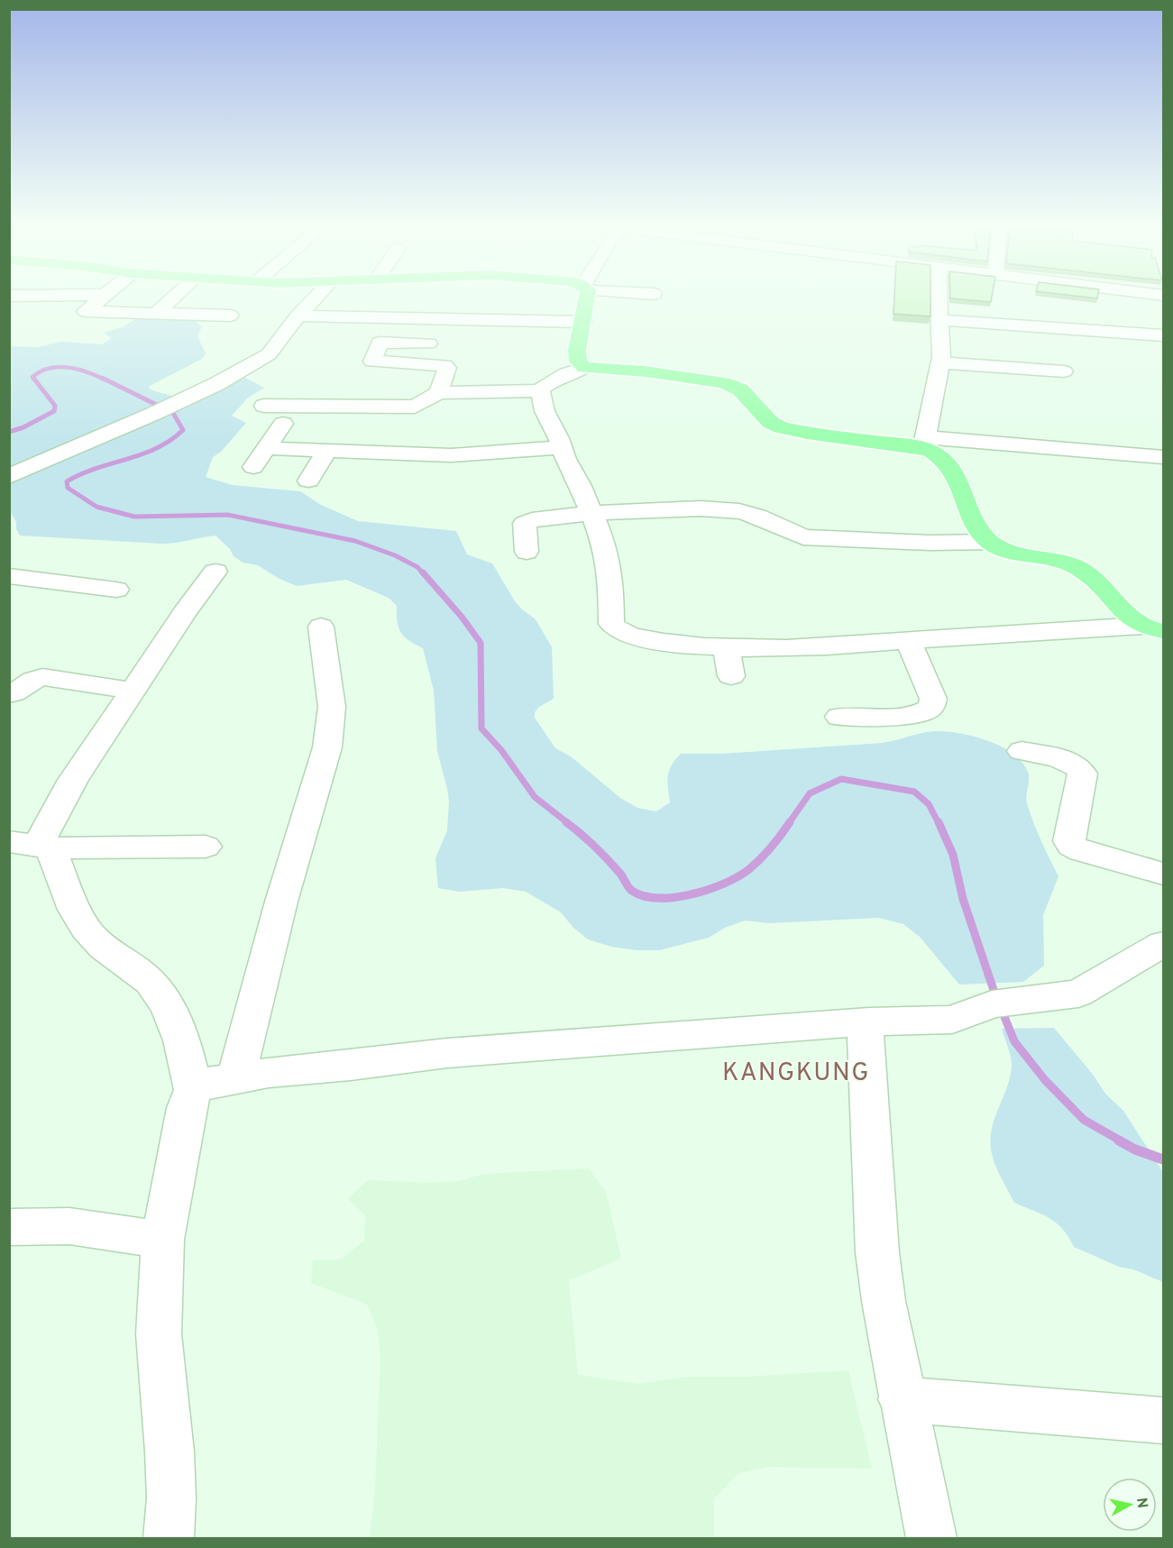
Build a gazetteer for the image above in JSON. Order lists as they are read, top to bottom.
{
  "districts": ["KANGKUNG"],
  "north": "right"
}
